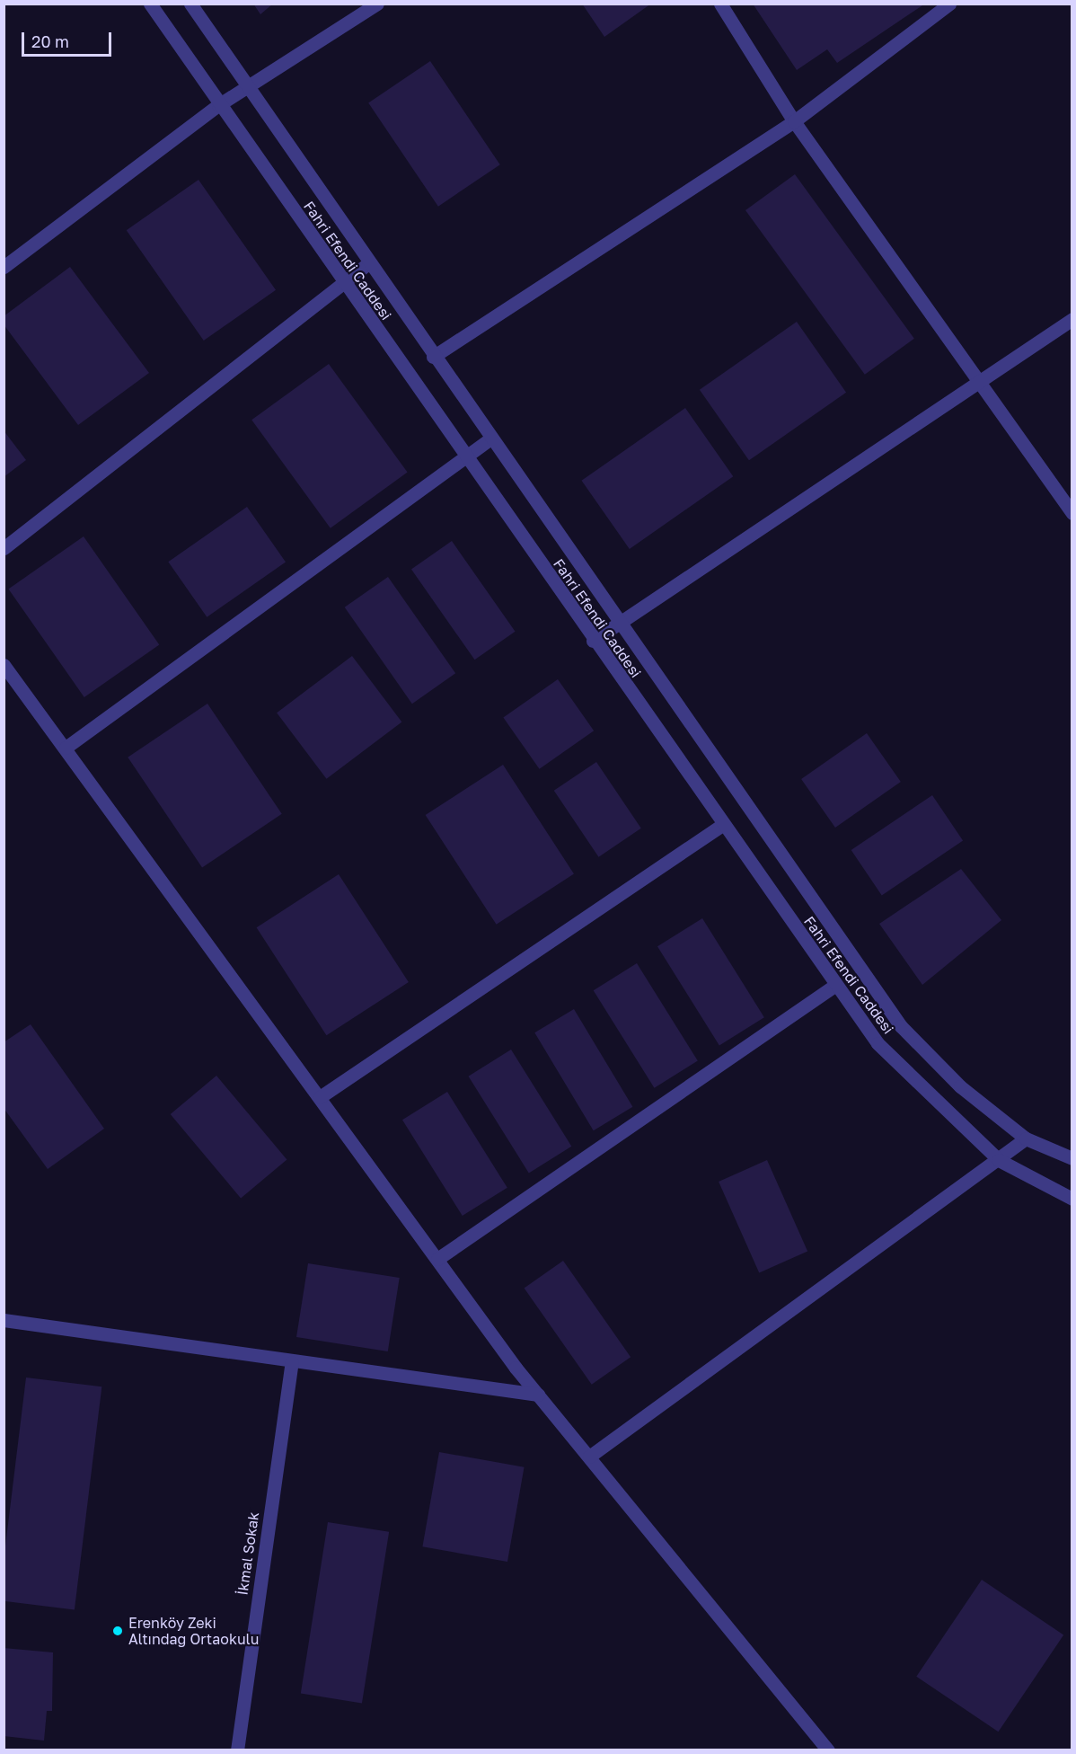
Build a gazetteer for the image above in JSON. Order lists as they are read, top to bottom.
{
  "streets": {
    "street": ["Fahri Efendi Caddesi", "İkmal Sokak"]
  },
  "places": ["Erenköy Zeki Altındağ Ortaokulu"],
  "scale_bar": "20 m"
}
